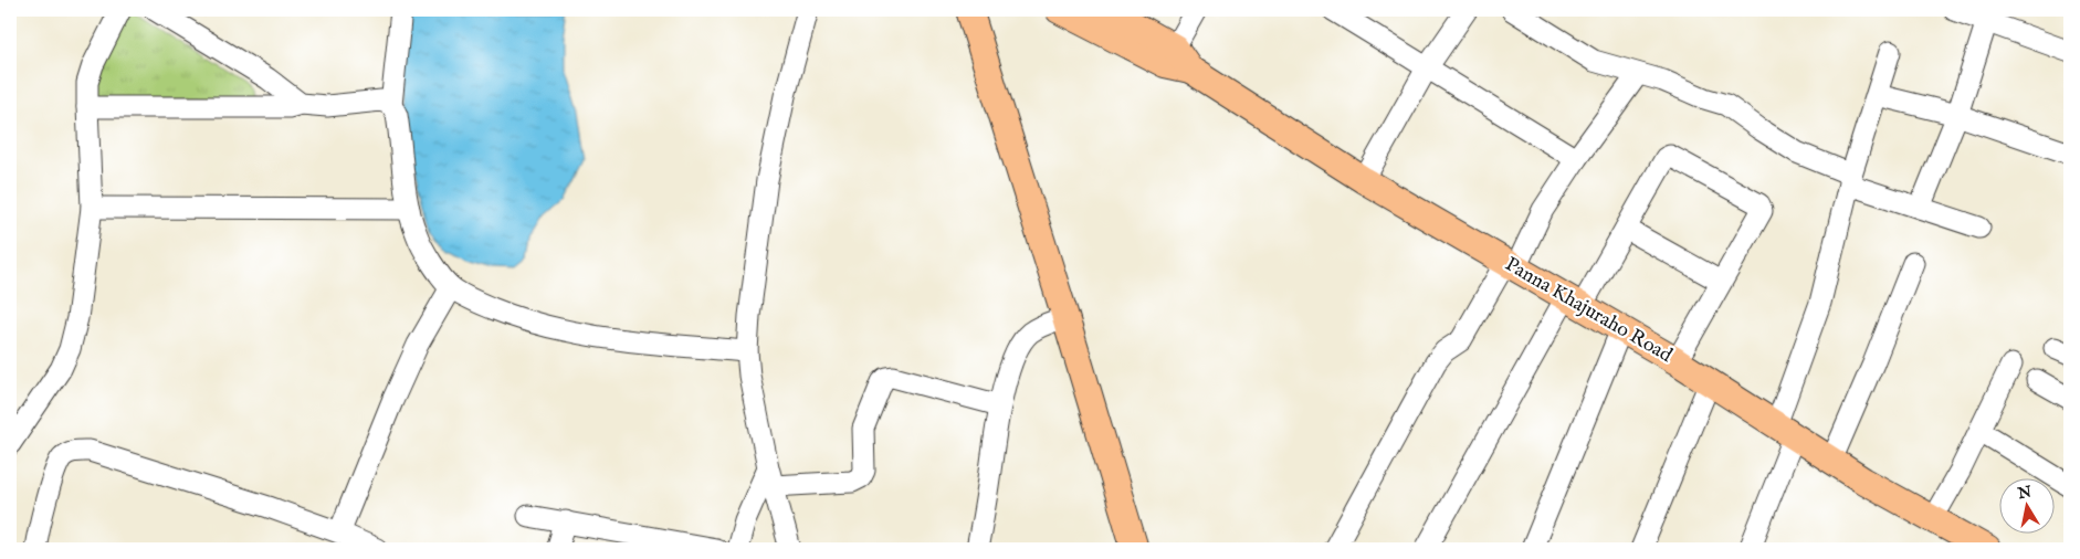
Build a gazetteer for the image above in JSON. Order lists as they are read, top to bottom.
{
  "streets": {
    "main road": ["Panna Khajuraho Road"]
  },
  "north": "top"
}
